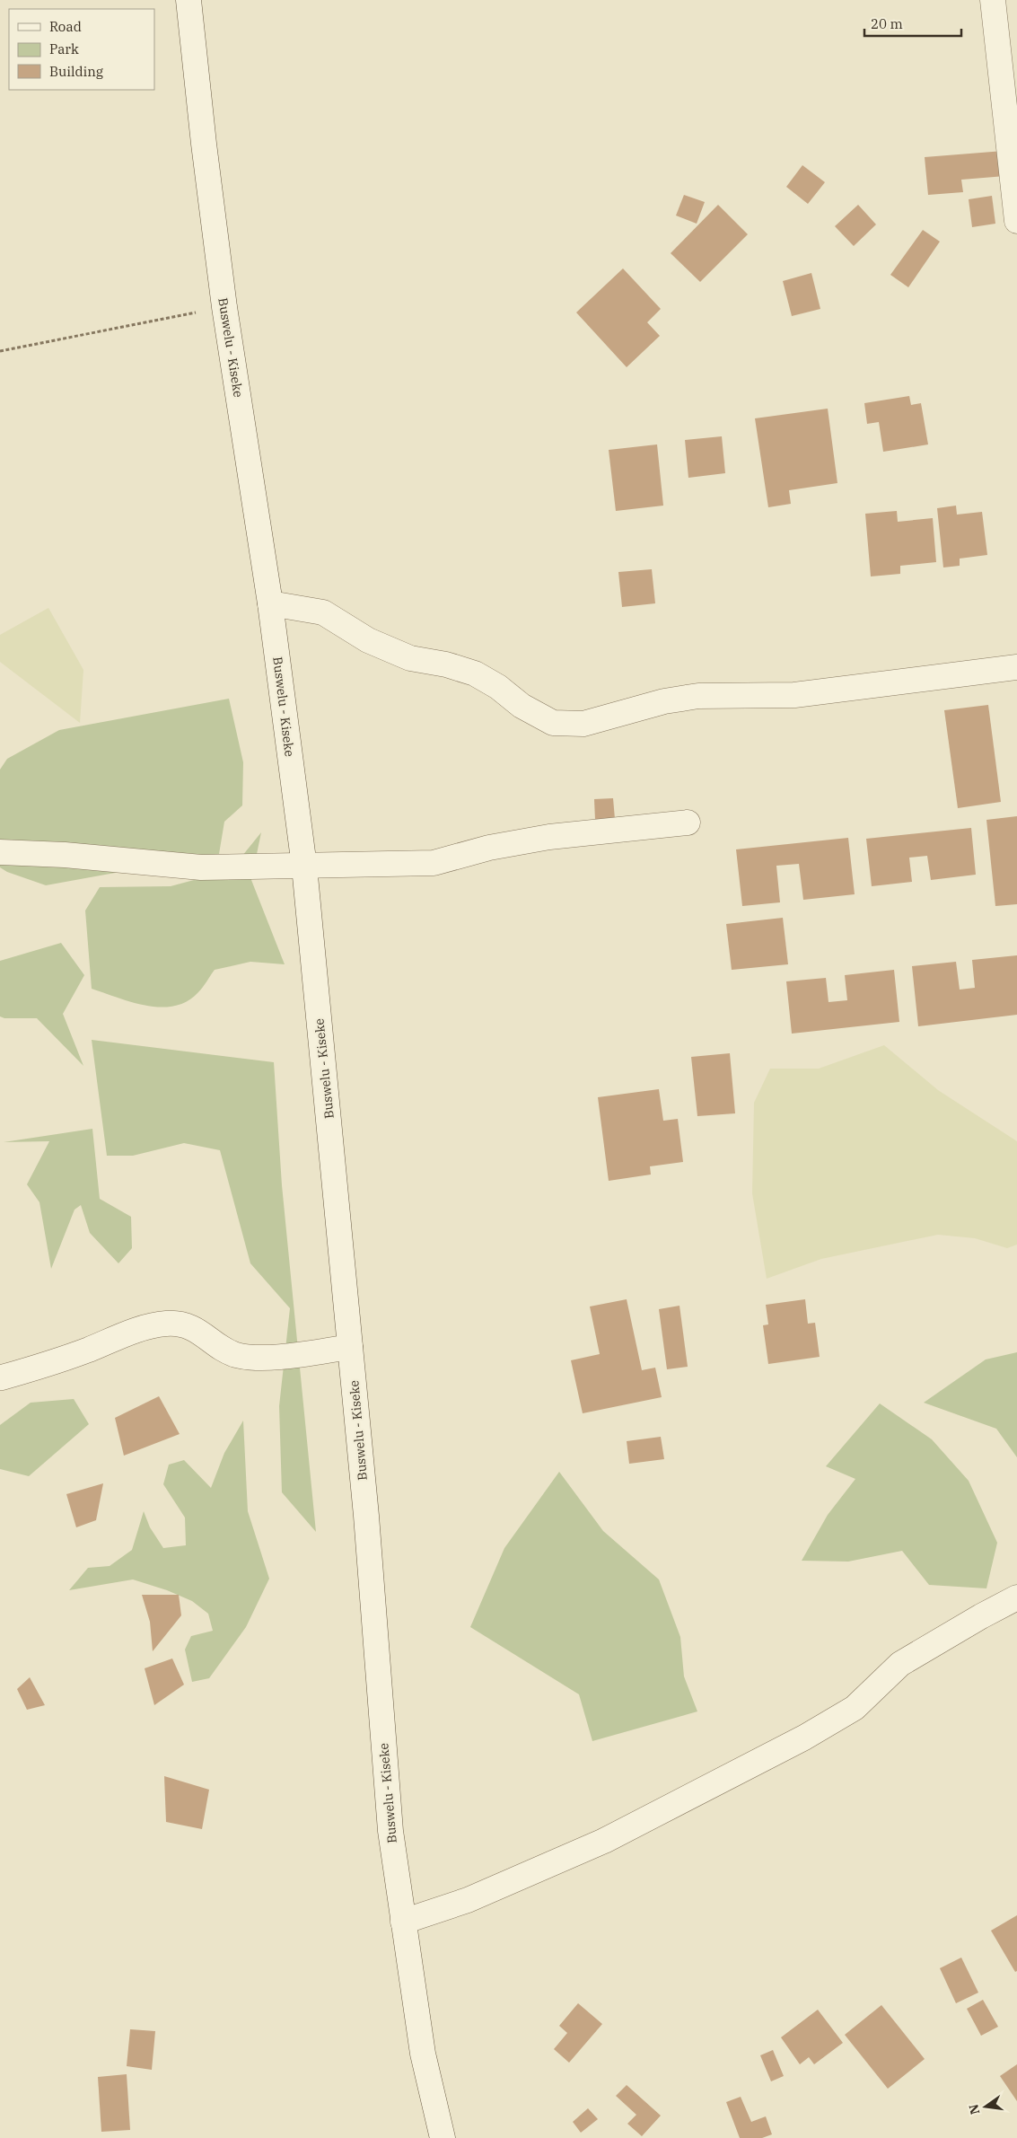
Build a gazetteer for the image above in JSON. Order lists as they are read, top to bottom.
{
  "streets": {
    "street": ["Buswelu - Kiseke"]
  },
  "legend": ["Road", "Park", "Building"],
  "scale_bar": "20 m",
  "north": "left"
}
